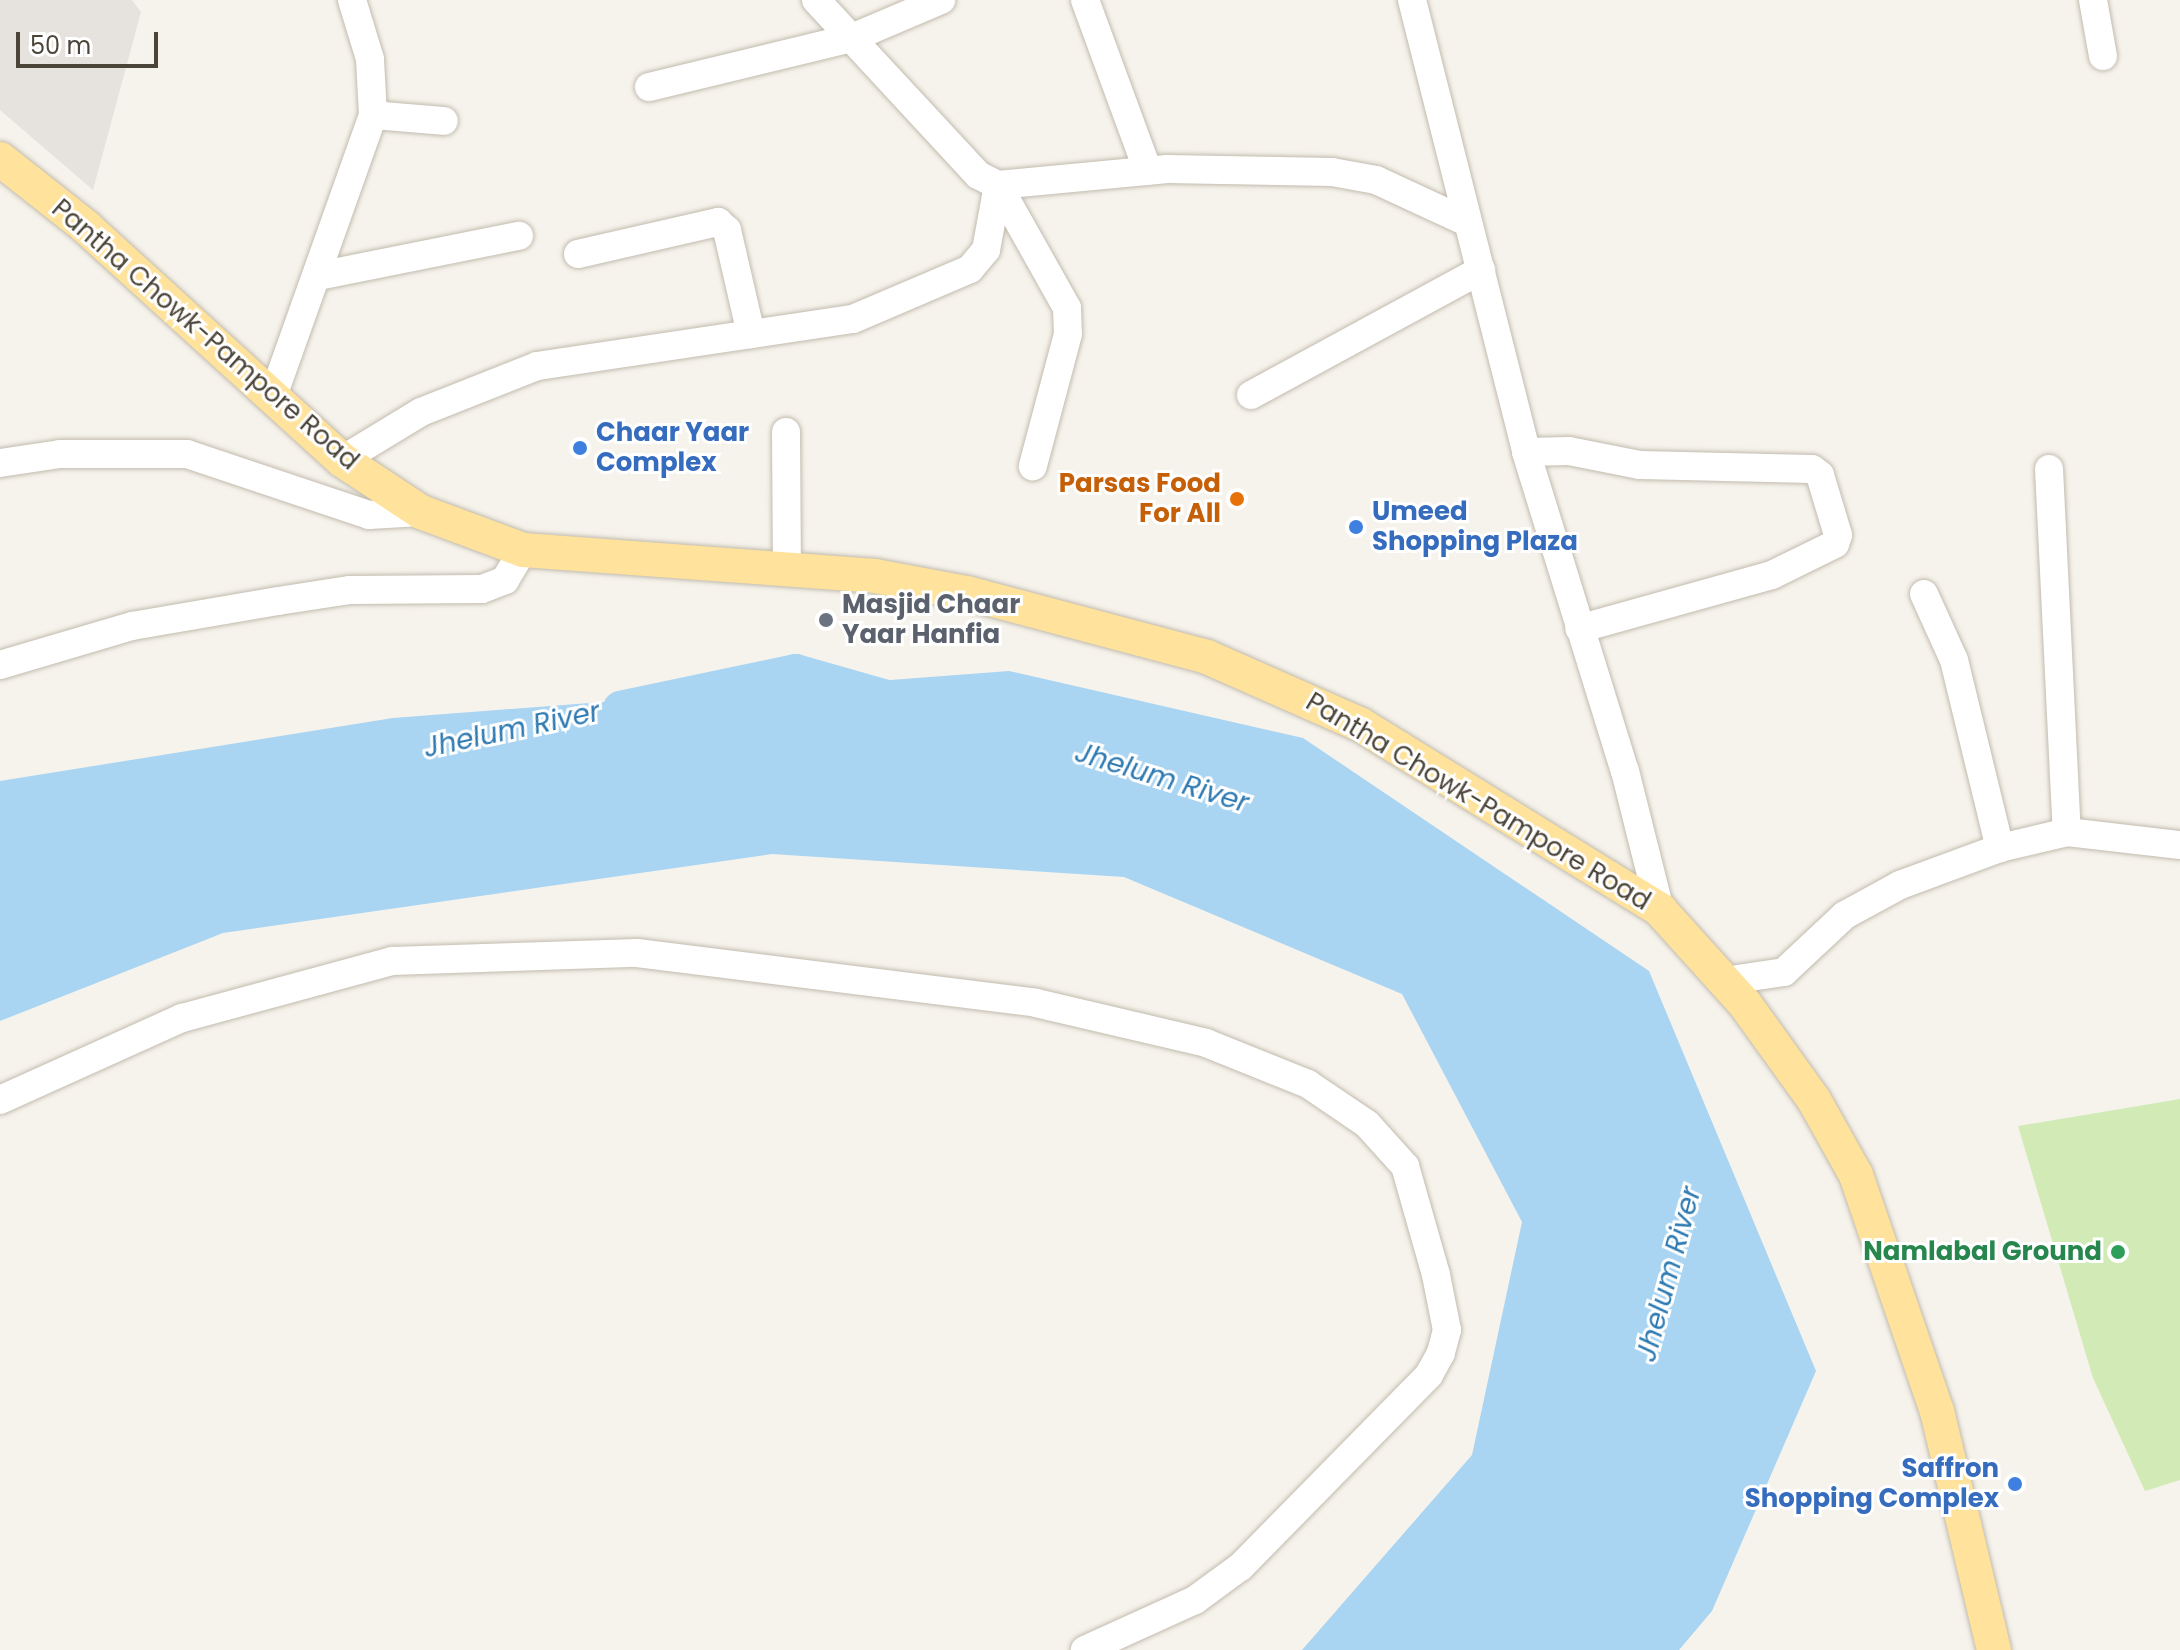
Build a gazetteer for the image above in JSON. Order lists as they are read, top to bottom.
{
  "streets": {
    "main road": ["Pantha Chowk-Pampore Road"]
  },
  "water": ["Jhelum River"],
  "places": [
    "Chaar Yaar Complex",
    "Parsas Food For All",
    "Umeed Shopping Plaza",
    "Masjid Chaar Yaar Hanfia",
    "Namlabal Ground",
    "Saffron Shopping Complex"
  ],
  "scale_bar": "50 m"
}
